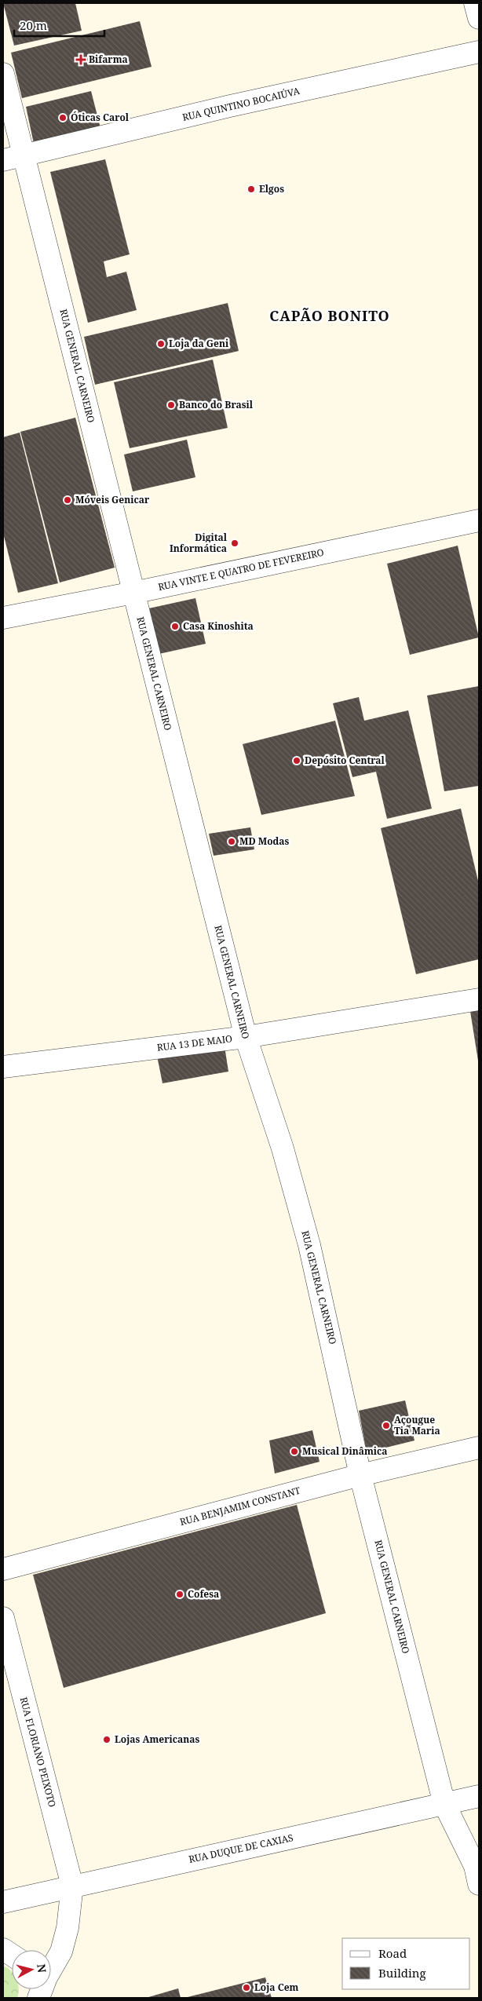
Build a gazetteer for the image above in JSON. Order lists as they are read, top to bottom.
{
  "streets": {
    "street": [
      "RUA QUINTINO BOCAIÚVA",
      "RUA GENERAL CARNEIRO",
      "RUA VINTE E QUATRO DE FEVEREIRO",
      "RUA 13 DE MAIO",
      "RUA BENJAMIM CONSTANT",
      "RUA FLORIANO PEIXOTO",
      "RUA DUQUE DE CAXIAS"
    ]
  },
  "crossings": [
    ["RUA QUINTINO BOCAIÚVA", "RUA GENERAL CARNEIRO"],
    ["RUA GENERAL CARNEIRO", "RUA VINTE E QUATRO DE FEVEREIRO"],
    ["RUA GENERAL CARNEIRO", "RUA 13 DE MAIO"],
    ["RUA GENERAL CARNEIRO", "RUA BENJAMIM CONSTANT"],
    ["RUA GENERAL CARNEIRO", "RUA DUQUE DE CAXIAS"],
    ["RUA FLORIANO PEIXOTO", "RUA DUQUE DE CAXIAS"]
  ],
  "districts": ["CAPÃO BONITO"],
  "places": {
    "health": ["Bifarma"],
    "other": [
      "Óticas Carol",
      "Elgos",
      "Loja da Geni",
      "Banco do Brasil",
      "Móveis Genicar",
      "Digital Informática",
      "Casa Kinoshita",
      "Depósito Central",
      "MD Modas",
      "Açougue Tia Maria",
      "Musical Dinâmica",
      "Cofesa",
      "Lojas Americanas",
      "Loja Cem"
    ]
  },
  "legend": ["Road", "Building"],
  "scale_bar": "20 m",
  "north": "right"
}
